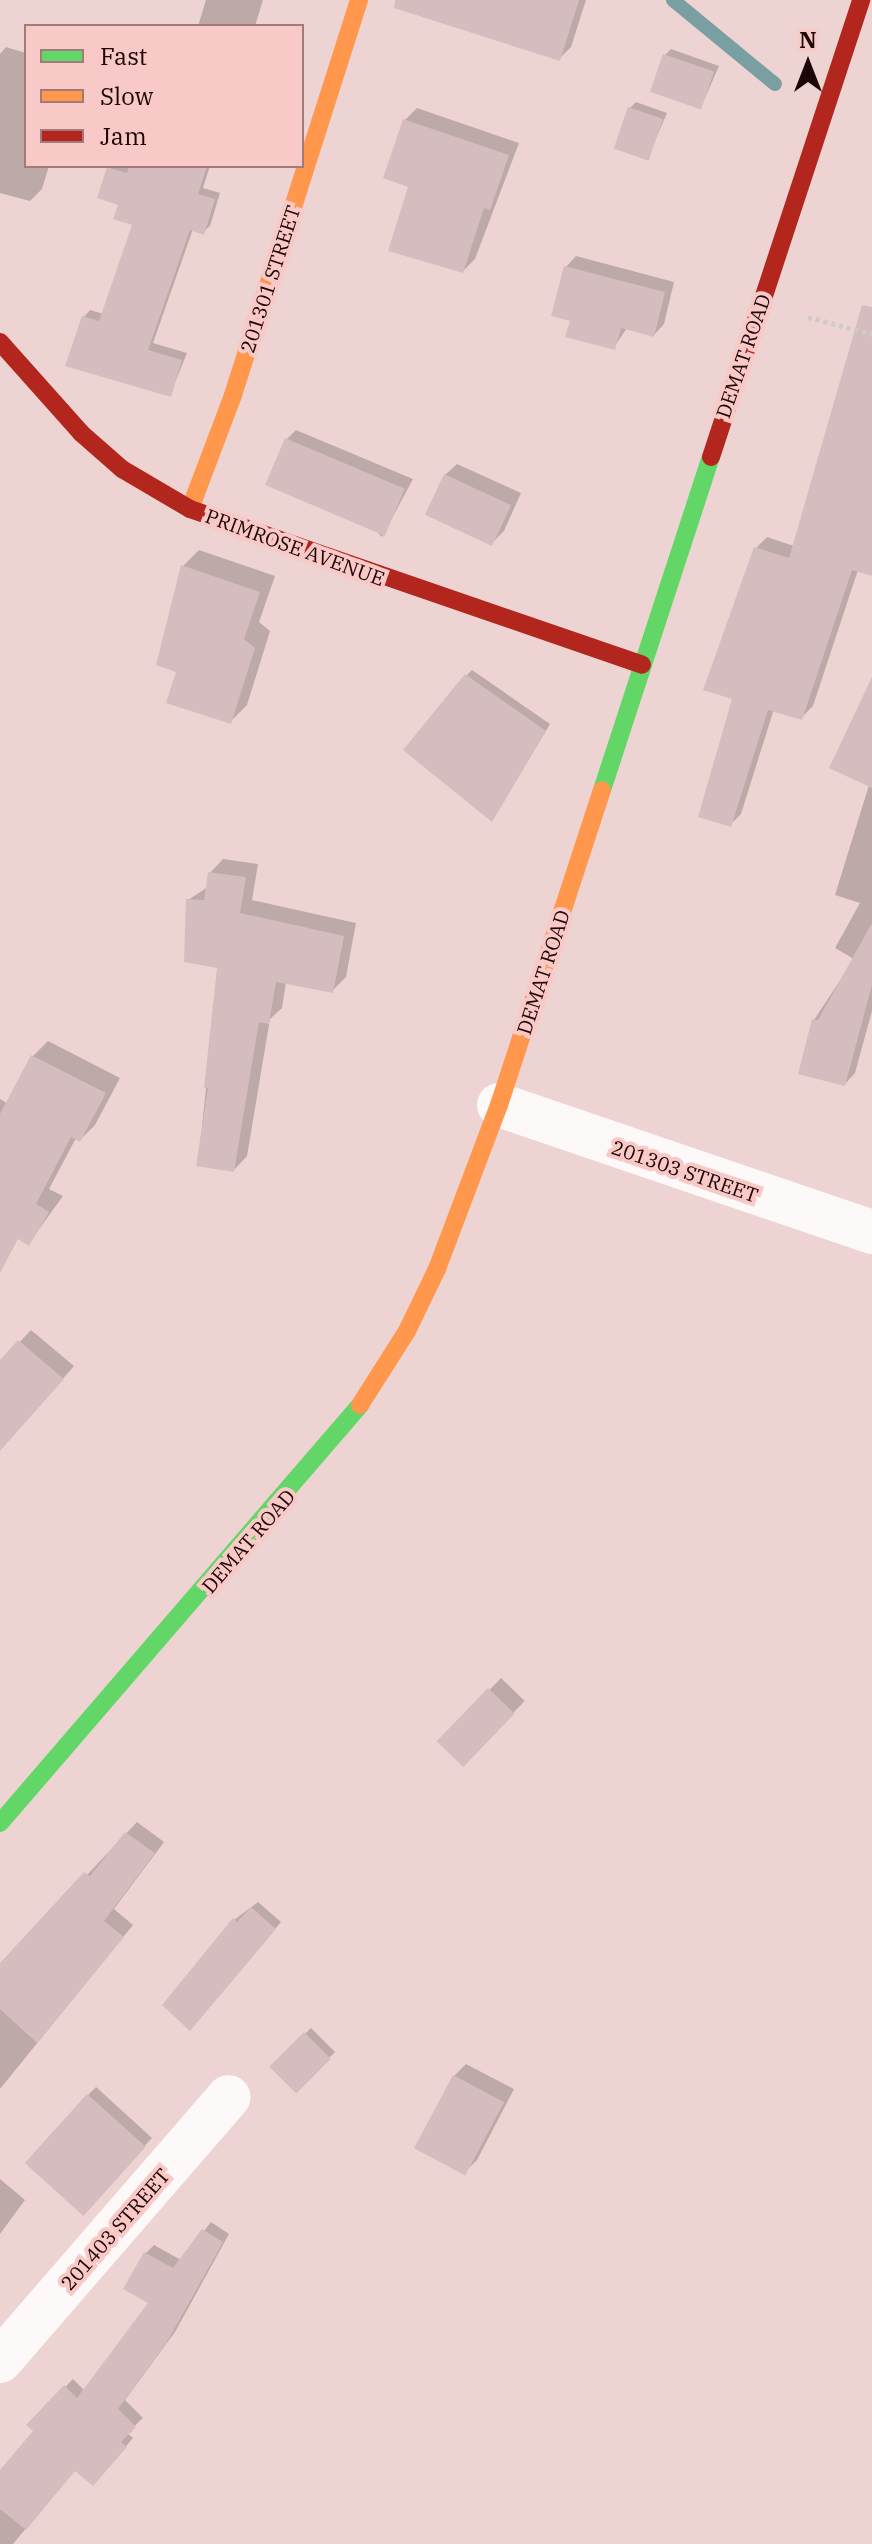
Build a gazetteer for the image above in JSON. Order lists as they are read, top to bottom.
{
  "streets": {
    "street": [
      "201301 STREET",
      "DEMAT ROAD",
      "PRIMROSE AVENUE",
      "201303 STREET",
      "201403 STREET"
    ]
  },
  "crossings": [
    ["201301 STREET", "PRIMROSE AVENUE"],
    ["DEMAT ROAD", "PRIMROSE AVENUE"],
    ["DEMAT ROAD", "201303 STREET"]
  ],
  "legend": ["Fast", "Slow", "Jam"],
  "north": "top"
}
